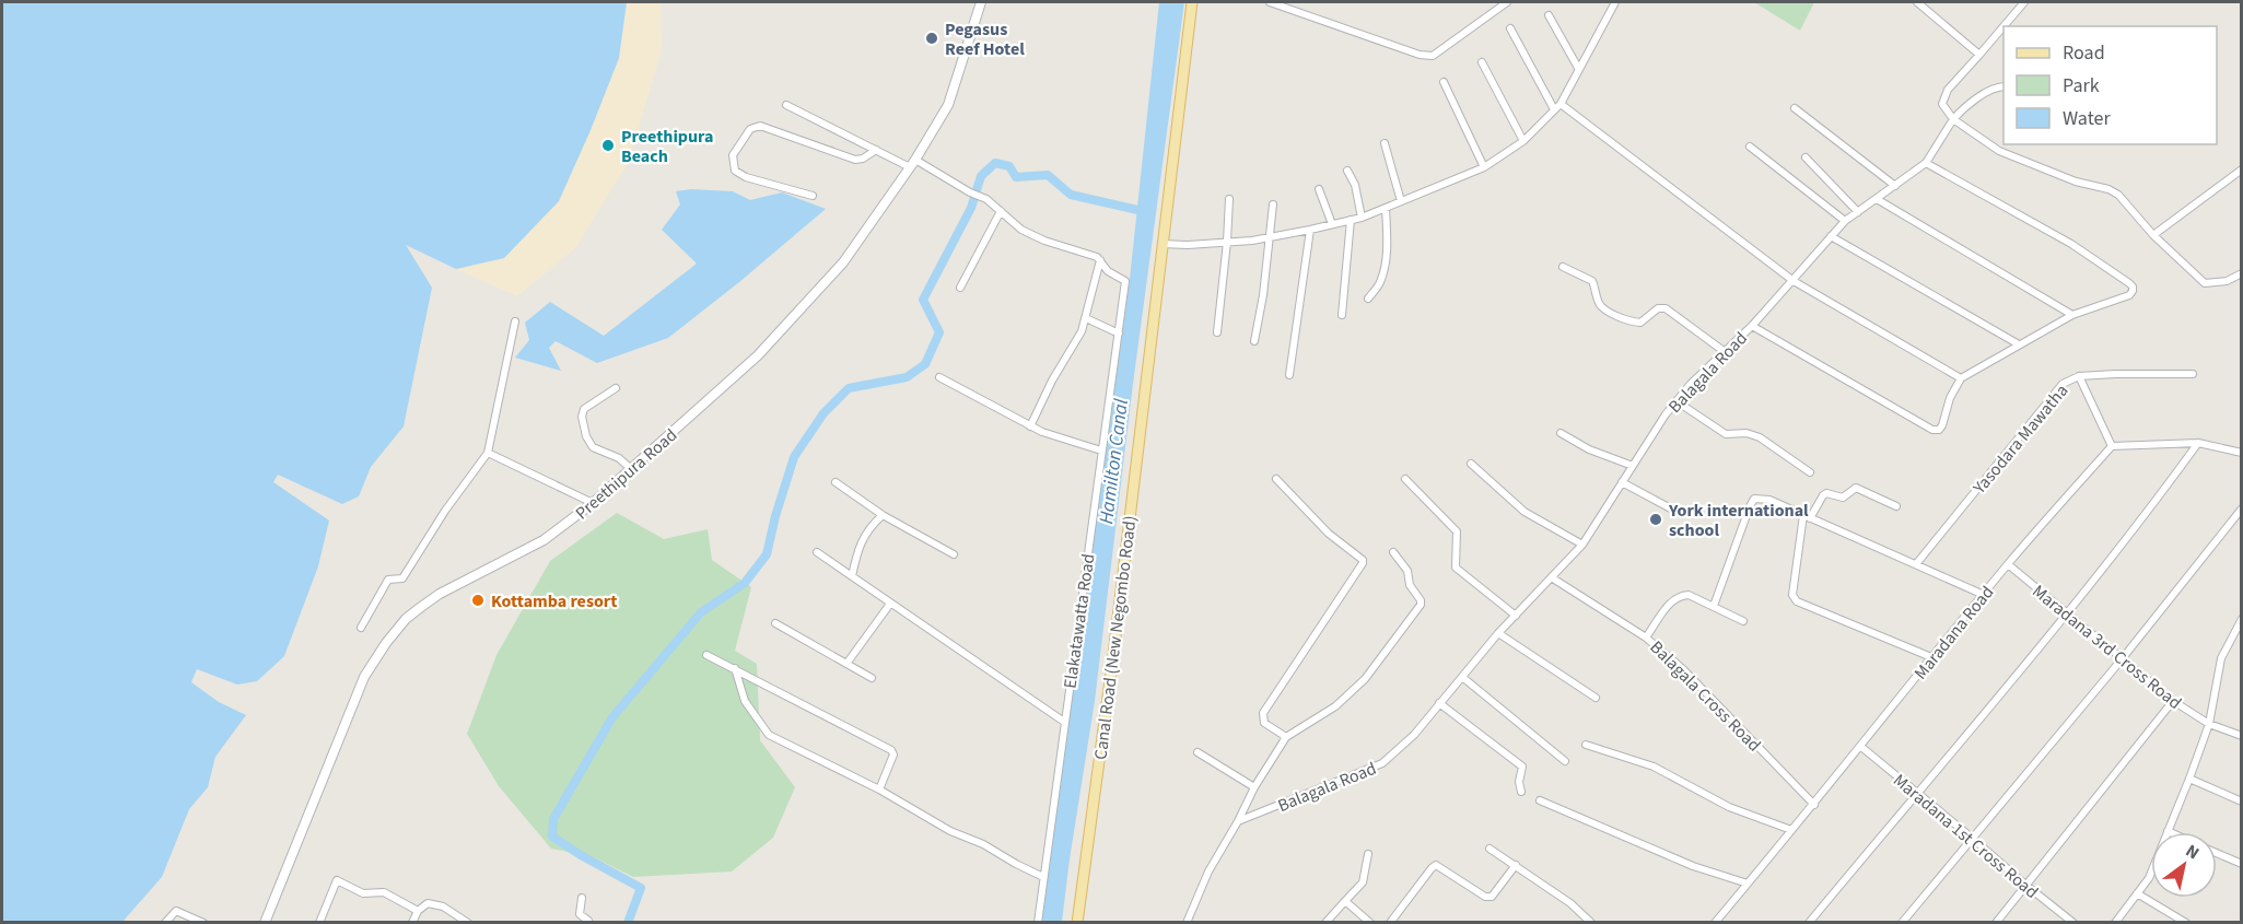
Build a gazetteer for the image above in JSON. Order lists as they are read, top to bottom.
{
  "streets": {
    "main road": ["Canal Road (New Negombo Road)"],
    "street": [
      "Balagala Road",
      "Yasodara Mawatha",
      "Preethipura Road",
      "Elakatawatta Road",
      "Maradana Road",
      "Maradana 3rd Cross Road",
      "Balagala Cross Road",
      "Maradana 1st Cross Road"
    ]
  },
  "crossings": [
    ["Balagala Road", "Balagala Cross Road"],
    ["Yasodara Mawatha", "Maradana Road"],
    ["Maradana Road", "Maradana 3rd Cross Road"],
    ["Maradana Road", "Balagala Cross Road"],
    ["Maradana Road", "Maradana 1st Cross Road"]
  ],
  "water": ["Hamilton Canal"],
  "places": [
    "Pegasus Reef Hotel",
    "Preethipura Beach",
    "York international school",
    "Kottamba resort"
  ],
  "legend": ["Road", "Park", "Water"],
  "north": "top right"
}
